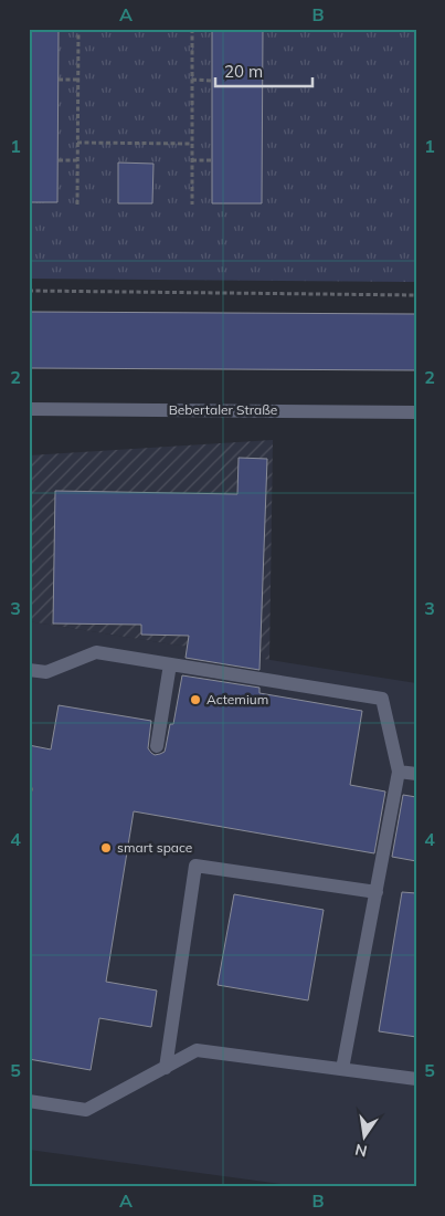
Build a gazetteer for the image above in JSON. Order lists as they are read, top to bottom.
{
  "streets": {
    "street": ["Bebertaler Straße"]
  },
  "places": ["Actemium", "smart space"],
  "scale_bar": "20 m",
  "north": "bottom",
  "grid": {
    "columns": ["A", "B"],
    "rows": [
      "1",
      "2",
      "3",
      "4",
      "5"
    ]
  }
}
